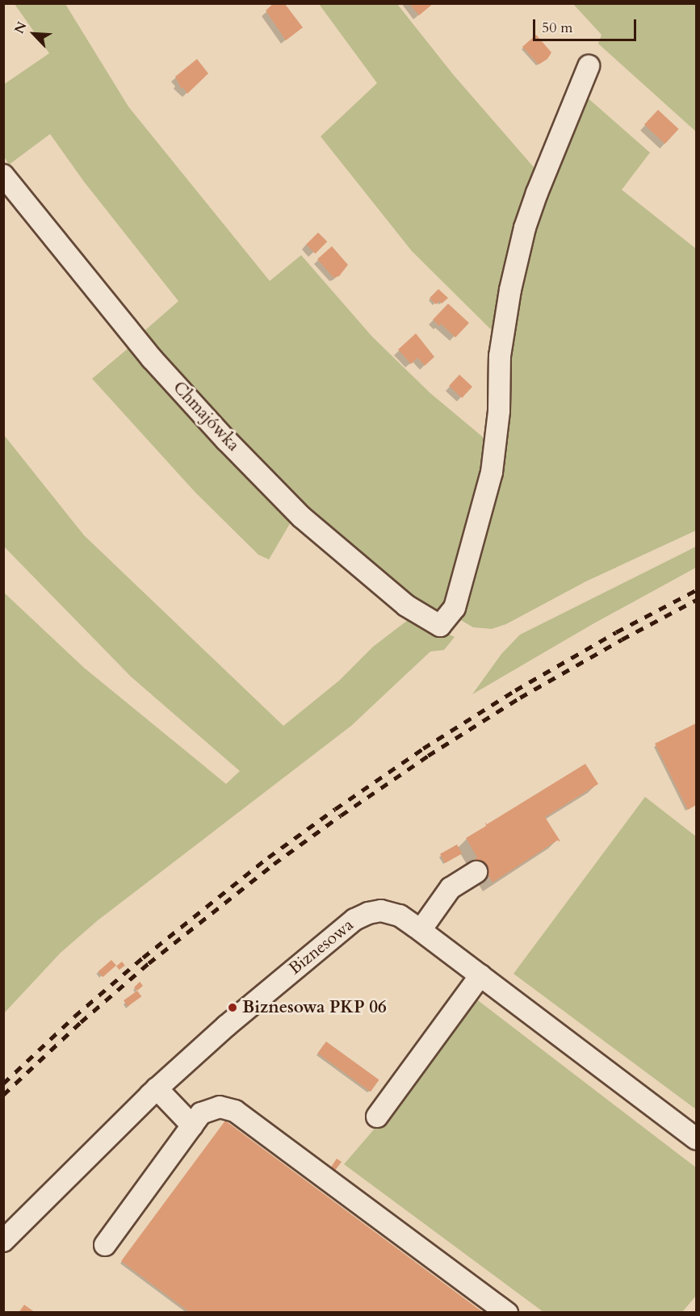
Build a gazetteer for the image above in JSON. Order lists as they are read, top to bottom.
{
  "streets": {
    "street": ["Chmajówka", "Biznesowa"]
  },
  "places": ["Biznesowa PKP 06"],
  "scale_bar": "50 m",
  "north": "top left"
}
